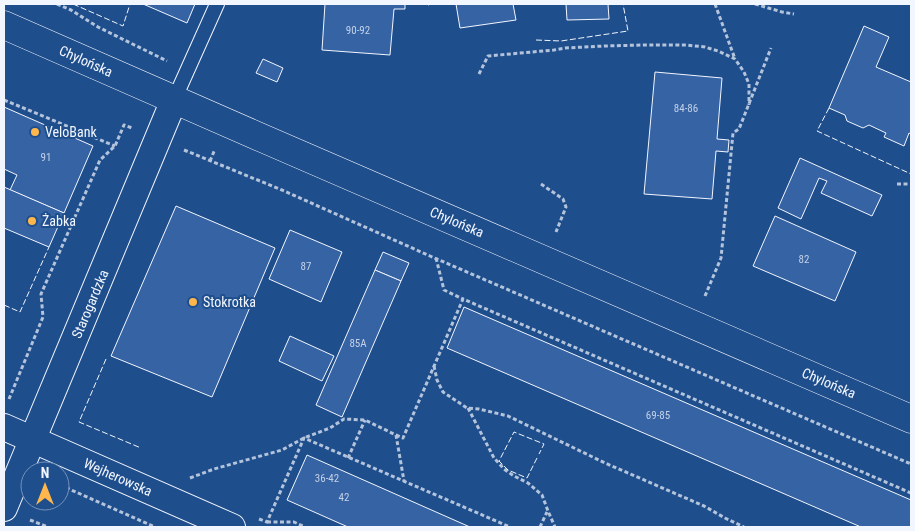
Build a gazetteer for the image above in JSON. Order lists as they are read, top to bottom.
{
  "streets": {
    "street": ["Chylońska", "Starogardzka", "Wejherowska"]
  },
  "crossings": [
    ["Chylońska", "Starogardzka"],
    ["Starogardzka", "Wejherowska"]
  ],
  "places": ["VeloBank", "Żabka", "Stokrotka"],
  "house_numbers": [
    "90-92",
    "84-86",
    "91",
    "82",
    "87",
    "85A",
    "69-85",
    "36-42",
    "42"
  ],
  "north": "top"
}
